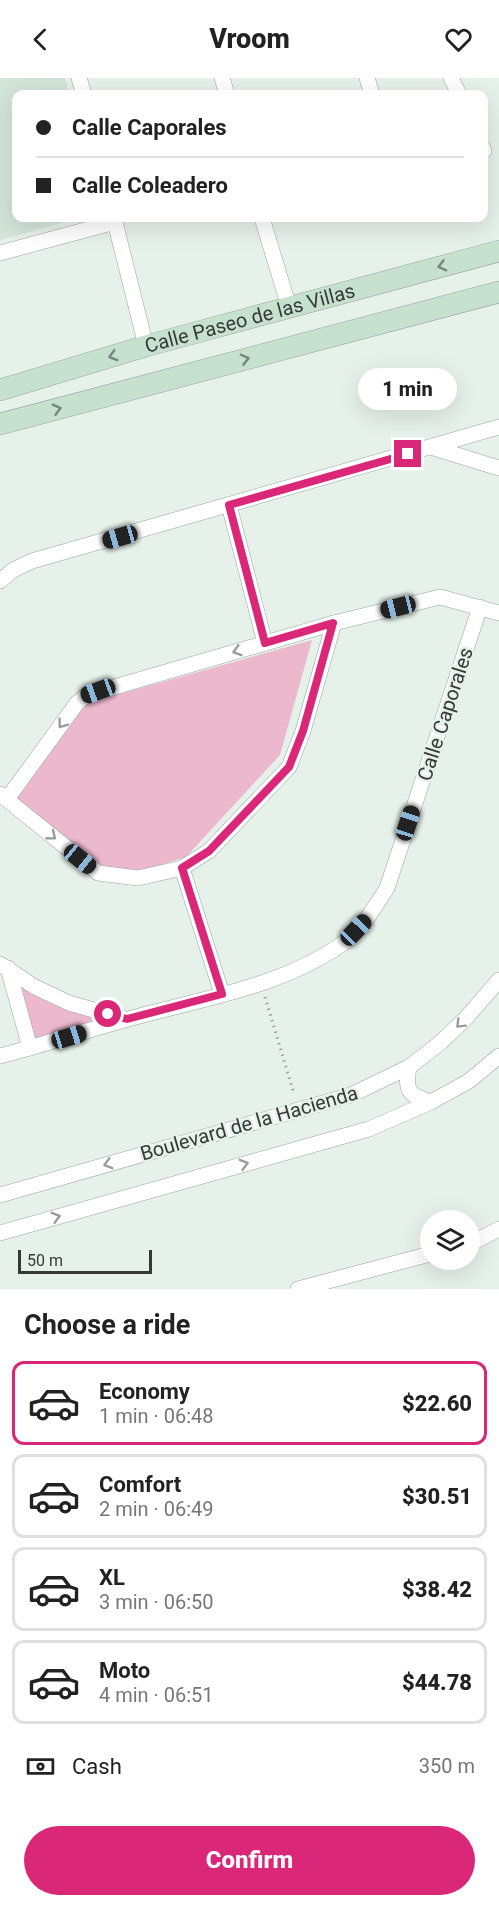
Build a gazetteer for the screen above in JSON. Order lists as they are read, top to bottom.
{
  "streets": {
    "street": ["Calle Paseo de las Villas", "Calle Caporales", "Boulevard de la Hacienda"]
  },
  "scale_bar": "50 m",
  "page": {
    "header": "Vroom",
    "banner": ["Calle Caporales", "Calle Coleadero"],
    "bubble": "1 min",
    "scale": "50 m",
    "heading": "Choose a ride",
    "list": [
      {
        "name": "Economy",
        "note": "1 min · 06:48",
        "value": "$22.60"
      },
      {
        "name": "Comfort",
        "note": "2 min · 06:49",
        "value": "$30.51"
      },
      {
        "name": "XL",
        "note": "3 min · 06:50",
        "value": "$38.42"
      },
      {
        "name": "Moto",
        "note": "4 min · 06:51",
        "value": "$44.78"
      }
    ],
    "pay": ["Cash", "350 m"],
    "buttons": "Confirm"
  }
}
